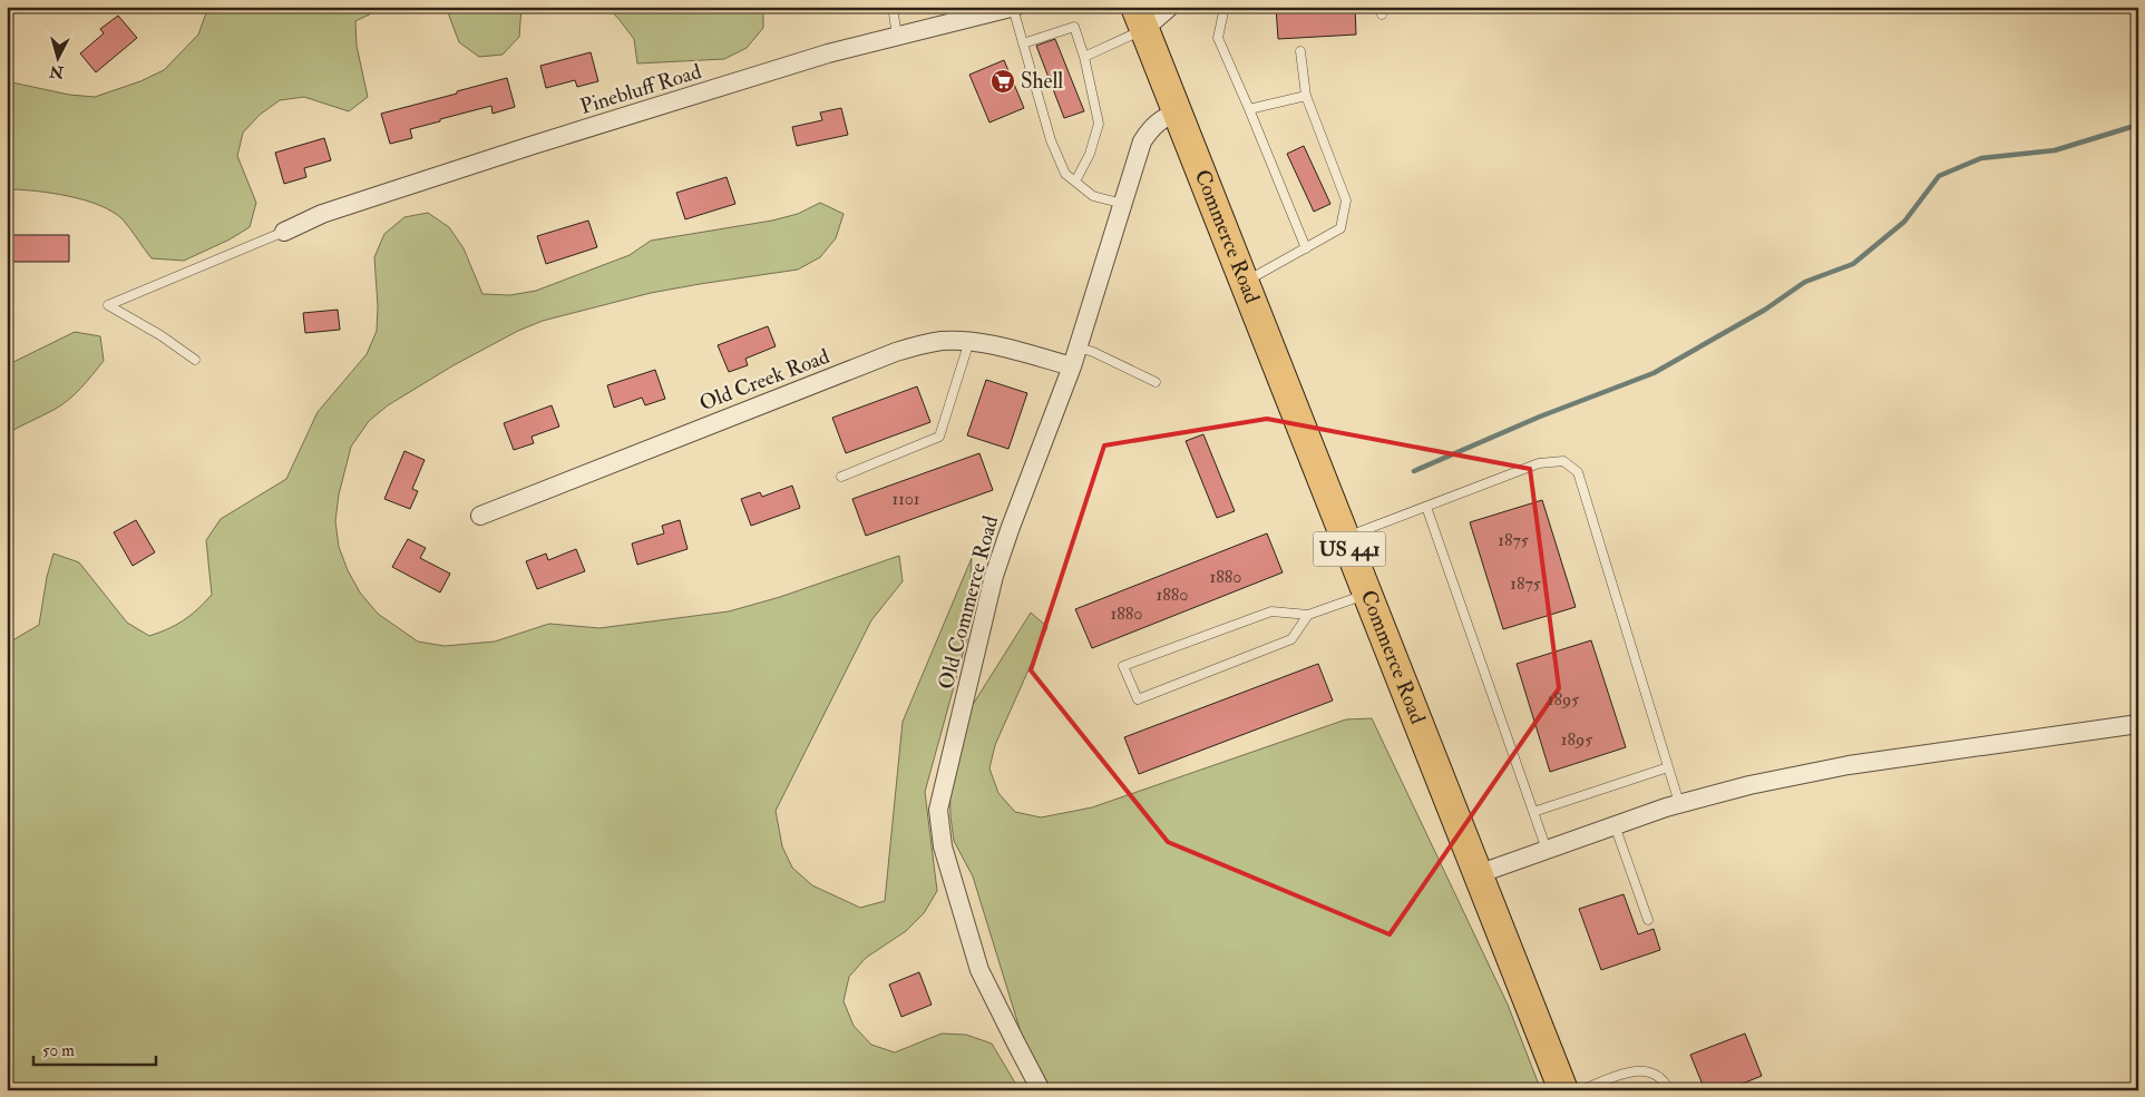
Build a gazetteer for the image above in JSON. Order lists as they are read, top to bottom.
{
  "streets": {
    "highway": ["Commerce Road", "US 441"],
    "street": ["Pinebluff Road", "Old Creek Road", "Old Commerce Road"]
  },
  "crossings": [
    ["Commerce Road", "Old Commerce Road"],
    ["Old Creek Road", "Old Commerce Road"]
  ],
  "places": {
    "supermarket": ["Shell"]
  },
  "house_numbers": [
    "1101",
    "1875",
    "1880",
    "1875",
    "1880",
    "1880",
    "1895",
    "1895"
  ],
  "scale_bar": "50 m",
  "north": "bottom"
}
